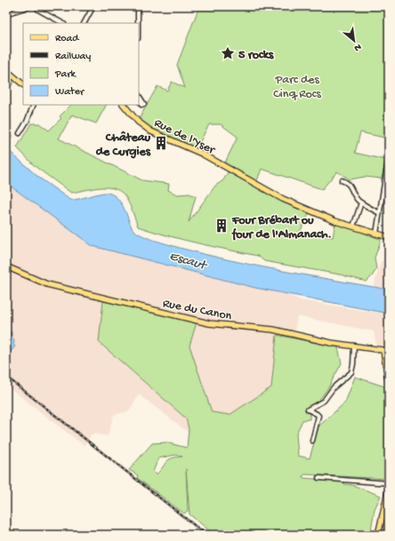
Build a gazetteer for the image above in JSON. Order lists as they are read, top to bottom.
{
  "streets": {
    "main road": ["Rue de l'Yser", "Rue du Canon"]
  },
  "water": ["Escaut"],
  "parks": ["Parc des Cinq Rocs"],
  "places": {
    "place": ["5 rocks"],
    "building": ["Château de Curgies", "Four Brébart ou four de l'Almanach."]
  },
  "legend": [
    "Road",
    "Railway",
    "Park",
    "Water"
  ],
  "north": "bottom right"
}
